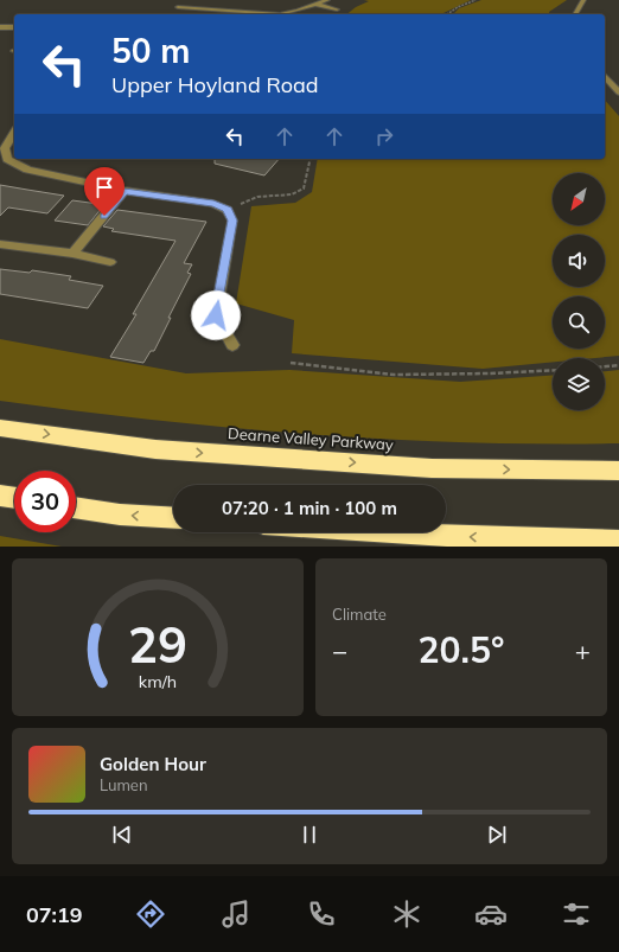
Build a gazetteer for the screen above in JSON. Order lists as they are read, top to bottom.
{
  "streets": {
    "highway": ["Dearne Valley Parkway"]
  },
  "north": "bottom left",
  "page": {
    "turn": ["50 m", "Upper Hoyland Road"],
    "limit": "30",
    "trip": "07:20 · 1 min · 100 m",
    "tile": "Climate",
    "heat": ["−", "20.5°", "+"],
    "song": ["Golden Hour", "Lumen"],
    "tabs": "07:19",
    "gauge": ["29", "km/h"]
  }
}
